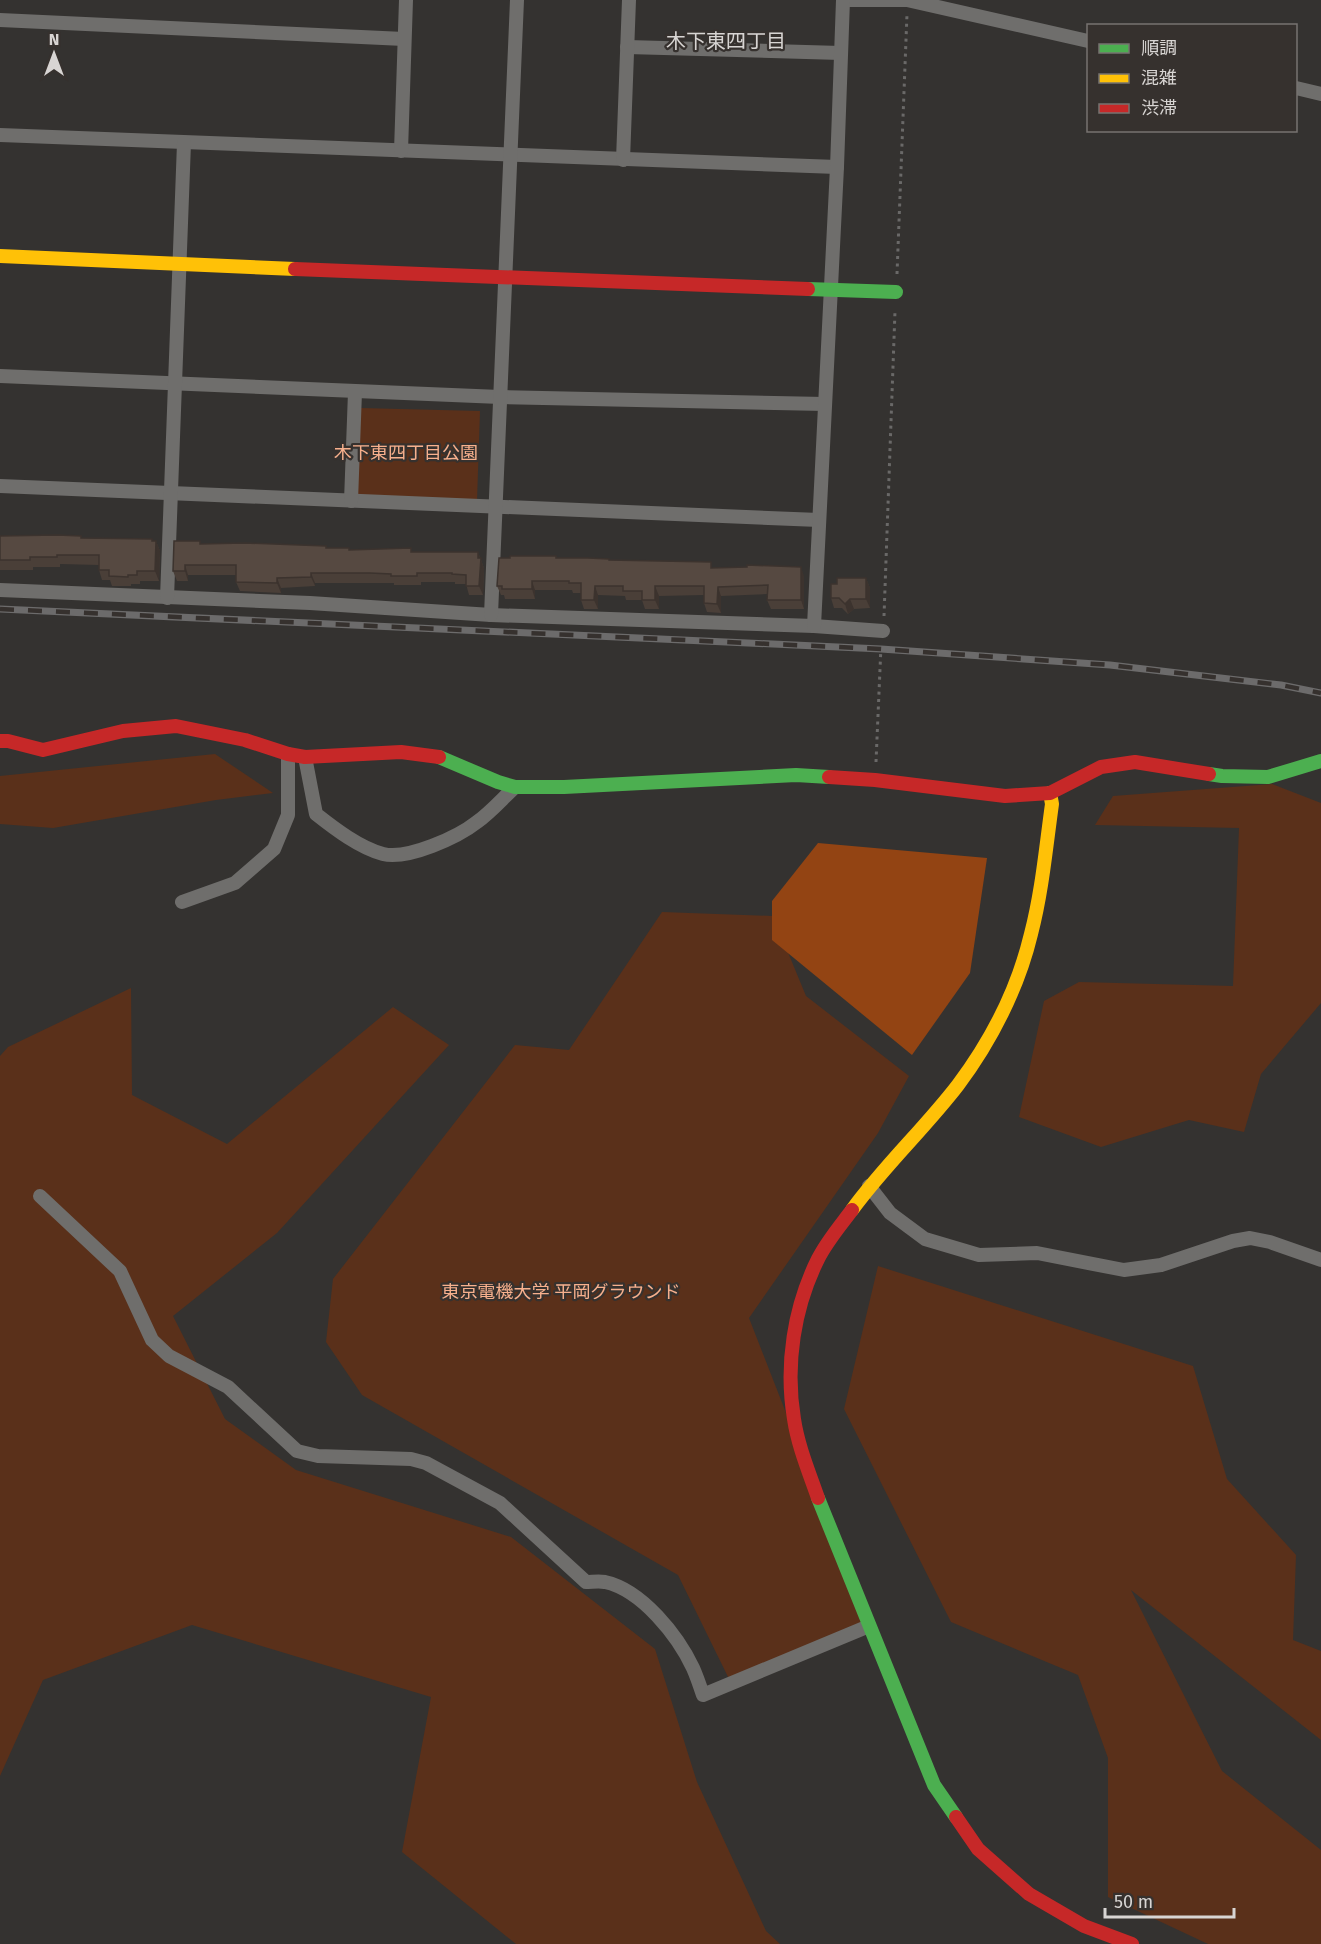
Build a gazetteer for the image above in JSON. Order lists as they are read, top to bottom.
{
  "districts": ["木下東四丁目"],
  "parks": ["木下東四丁目公園", "東京電機大学 平岡グラウンド"],
  "legend": ["順調", "混雑", "渋滞"],
  "scale_bar": "50 m",
  "north": "top"
}
